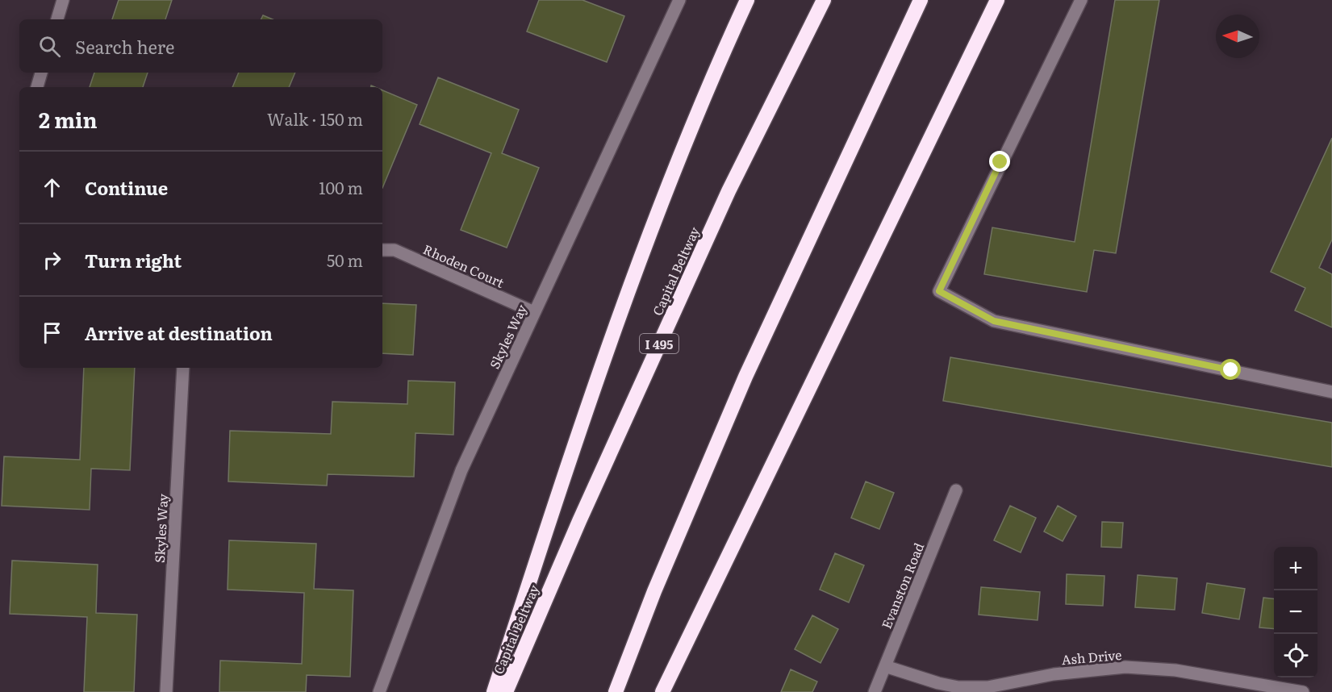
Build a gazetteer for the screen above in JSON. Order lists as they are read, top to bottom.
{
  "streets": {
    "highway": ["Capital Beltway", "I 495"],
    "street": [
      "Rhoden Court",
      "Skyles Way",
      "Evanston Road",
      "Ash Drive"
    ]
  },
  "crossings": [
    ["Rhoden Court", "Skyles Way"],
    ["Evanston Road", "Ash Drive"]
  ],
  "north": "left",
  "page": {
    "search": "Search here",
    "heading": ["2 min", "Walk · 150 m"],
    "list": [
      ["Continue", "100 m"],
      ["Turn right", "50 m"],
      "Arrive at destination"
    ],
    "map_buttons": ["+", "−"]
  }
}
